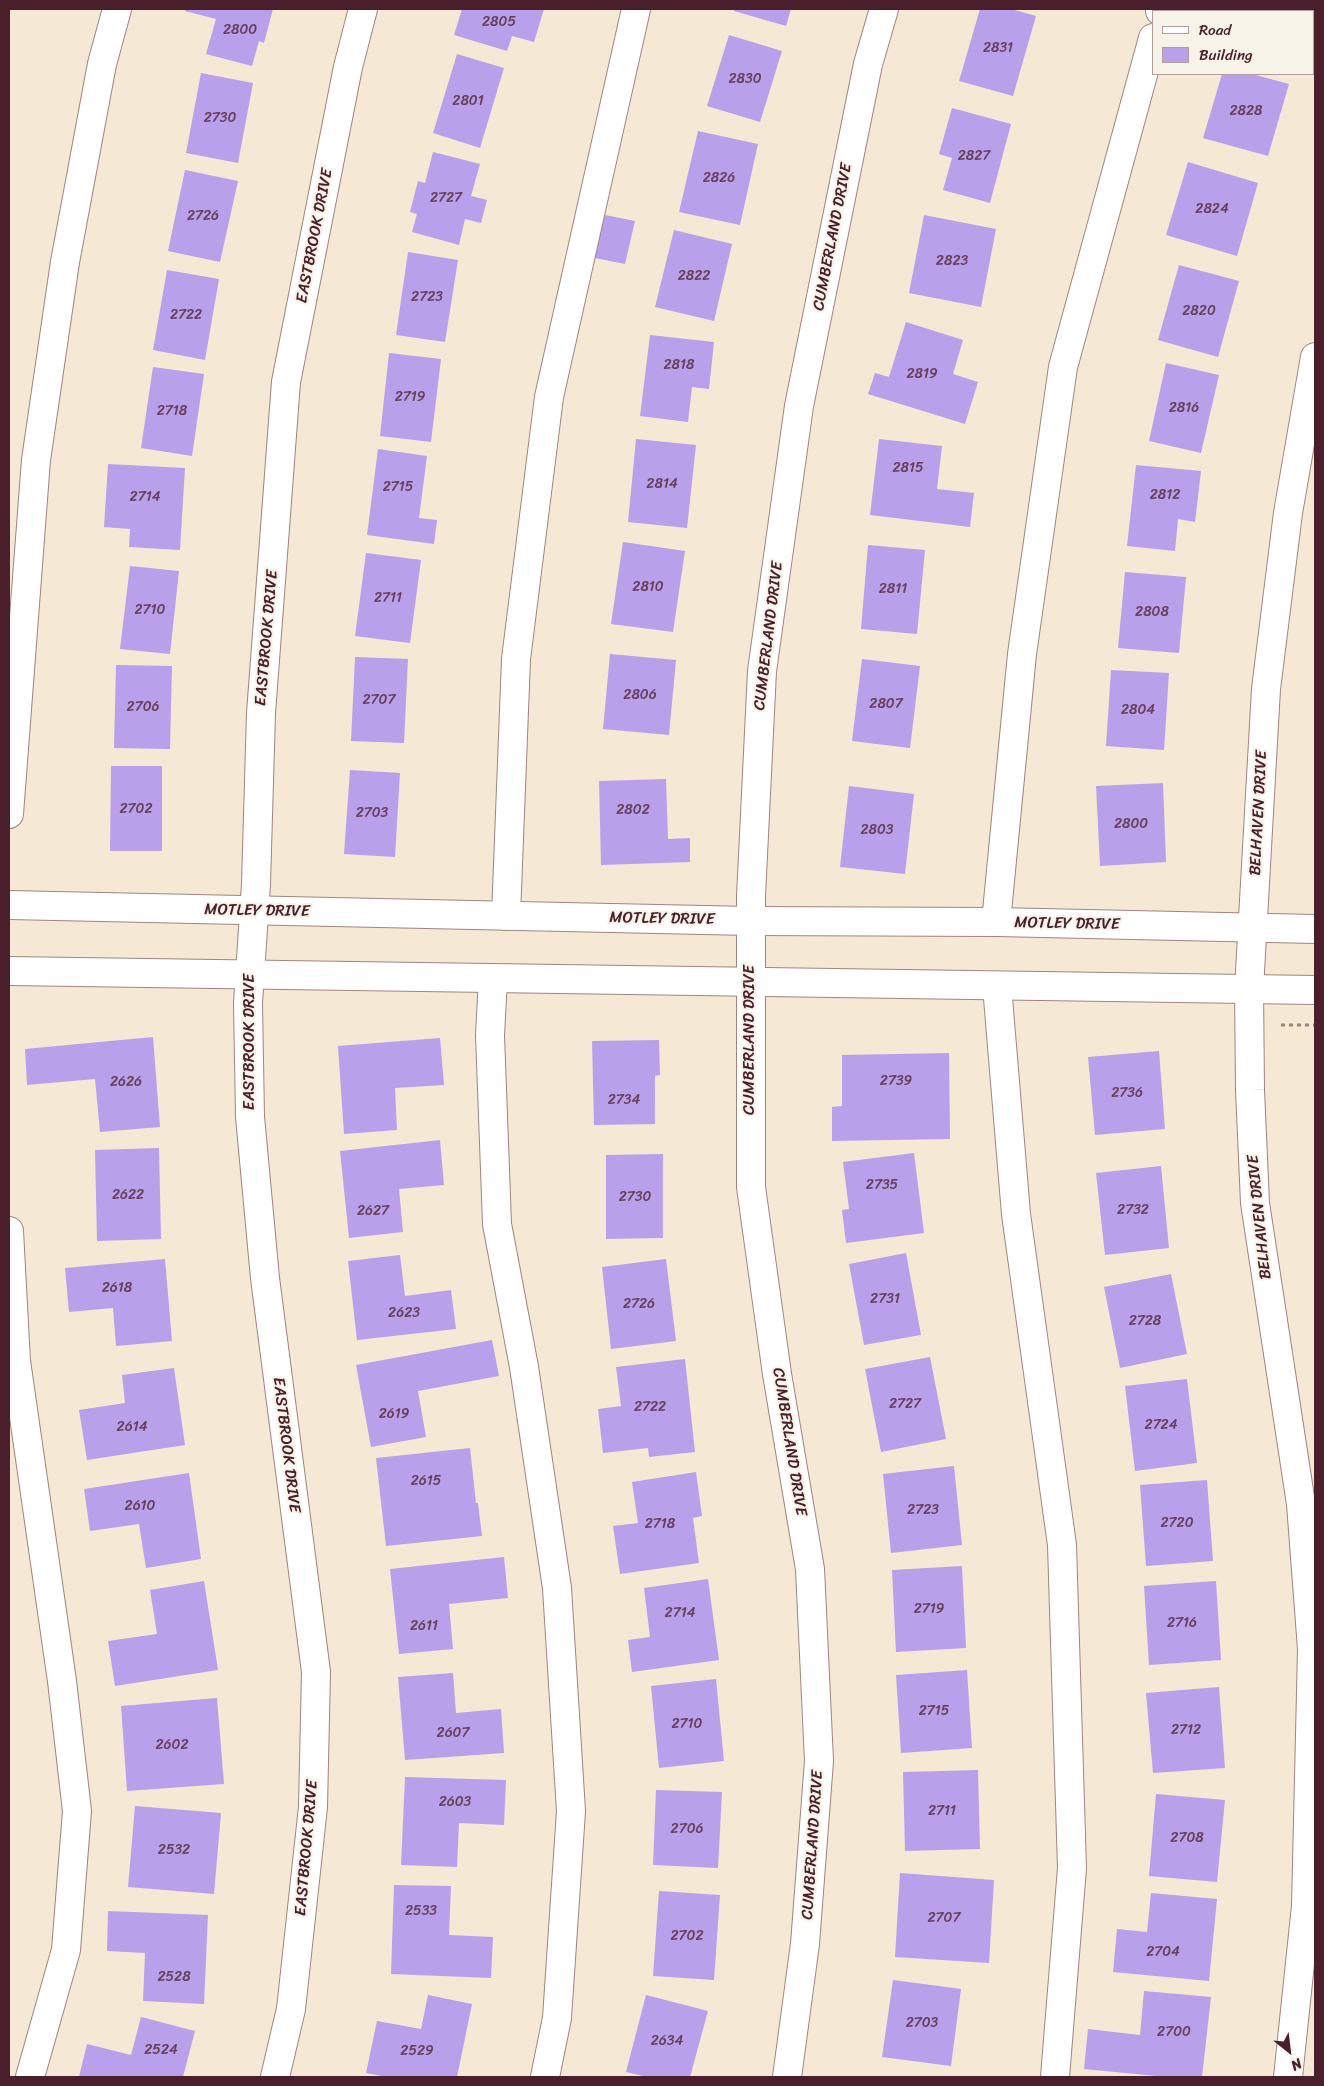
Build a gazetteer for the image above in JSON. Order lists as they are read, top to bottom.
{
  "streets": {
    "street": [
      "EASTBROOK DRIVE",
      "CUMBERLAND DRIVE",
      "BELHAVEN DRIVE",
      "MOTLEY DRIVE"
    ]
  },
  "crossings": [
    ["EASTBROOK DRIVE", "MOTLEY DRIVE"],
    ["CUMBERLAND DRIVE", "MOTLEY DRIVE"],
    ["BELHAVEN DRIVE", "MOTLEY DRIVE"]
  ],
  "house_numbers": [
    "2805",
    "2800",
    "2831",
    "2830",
    "2801",
    "2828",
    "2730",
    "2827",
    "2826",
    "2727",
    "2824",
    "2726",
    "2823",
    "2822",
    "2723",
    "2820",
    "2722",
    "2818",
    "2819",
    "2719",
    "2816",
    "2718",
    "2815",
    "2814",
    "2715",
    "2812",
    "2714",
    "2810",
    "2811",
    "2711",
    "2710",
    "2808",
    "2806",
    "2707",
    "2807",
    "2706",
    "2804",
    "2702",
    "2802",
    "2703",
    "2800",
    "2803",
    "2739",
    "2626",
    "2736",
    "2734",
    "2735",
    "2622",
    "2730",
    "2732",
    "2627",
    "2618",
    "2731",
    "2726",
    "2623",
    "2728",
    "2727",
    "2722",
    "2619",
    "2724",
    "2614",
    "2615",
    "2610",
    "2723",
    "2720",
    "2718",
    "2719",
    "2714",
    "2716",
    "2611",
    "2715",
    "2710",
    "2712",
    "2607",
    "2602",
    "2603",
    "2711",
    "2706",
    "2708",
    "2532",
    "2533",
    "2707",
    "2702",
    "2704",
    "2528",
    "2703",
    "2700",
    "2634",
    "2524",
    "2529"
  ],
  "legend": ["Road", "Building"],
  "north": "bottom right"
}
